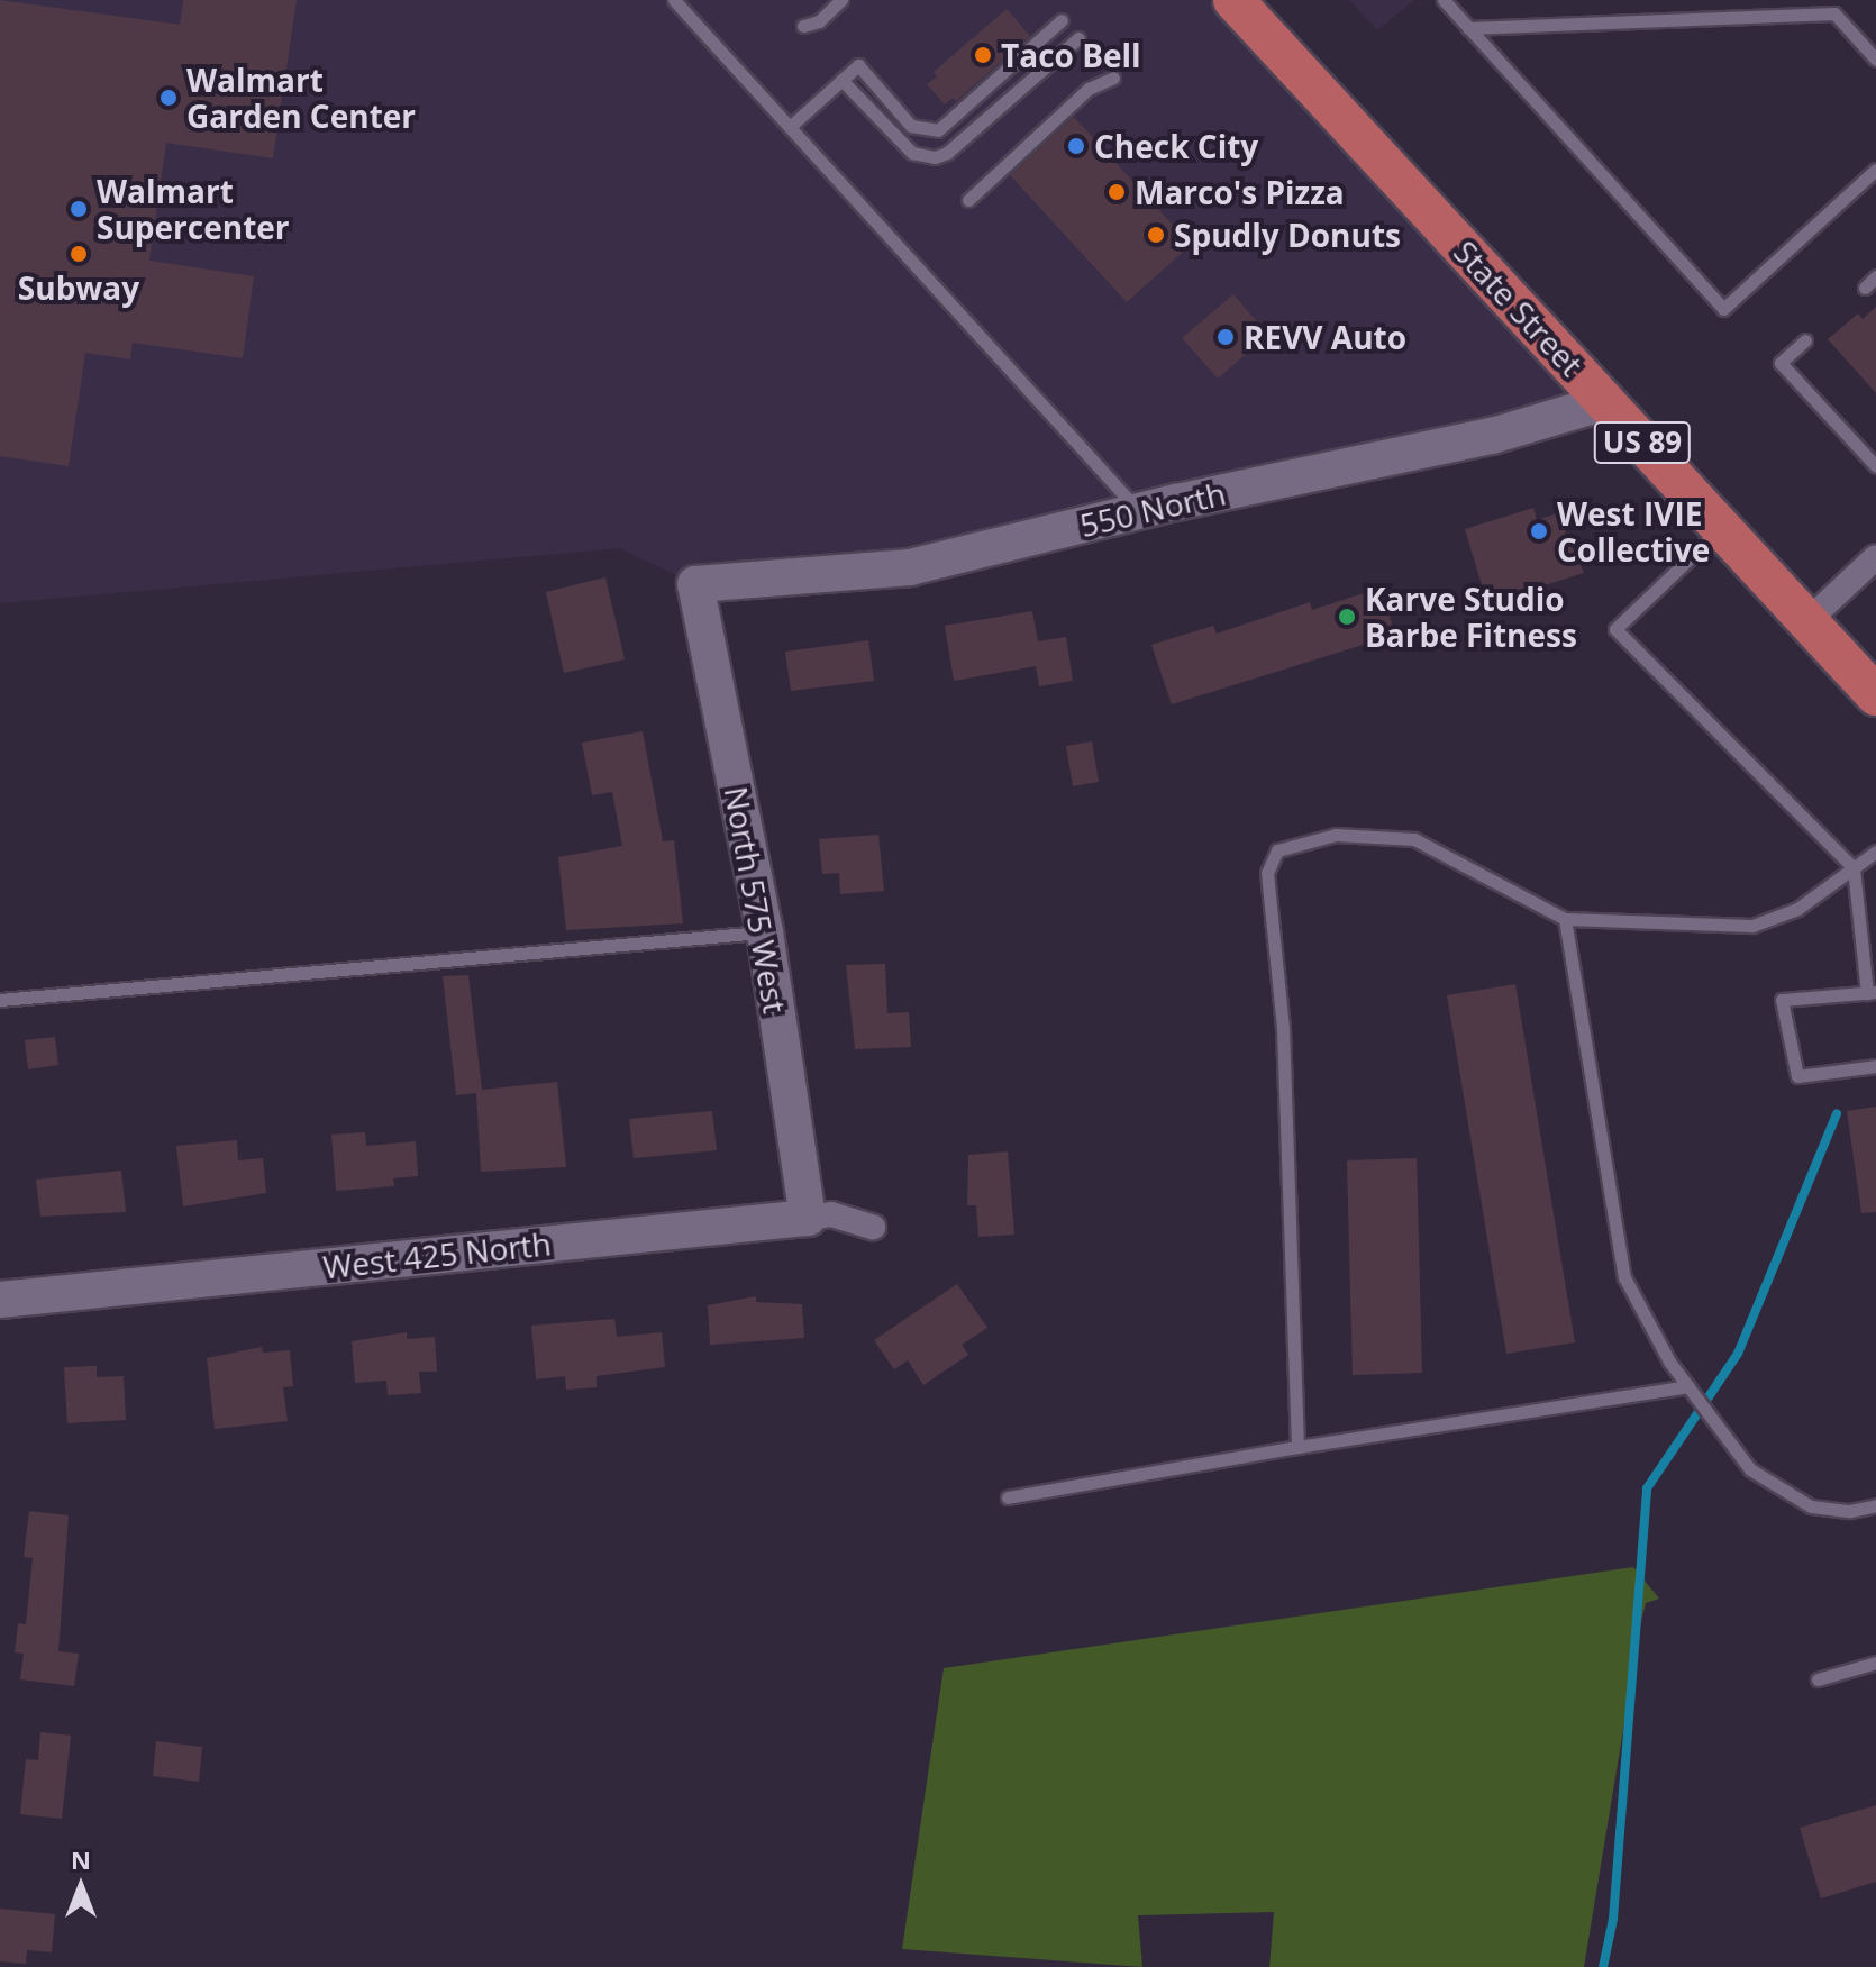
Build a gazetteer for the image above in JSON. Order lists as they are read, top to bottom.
{
  "streets": {
    "main road": ["State Street", "US 89"],
    "street": ["550 North", "North 575 West", "West 425 North"]
  },
  "crossings": [
    ["State Street", "550 North"],
    ["550 North", "North 575 West"],
    ["North 575 West", "West 425 North"]
  ],
  "places": [
    "Taco Bell",
    "Walmart Garden Center",
    "Check City",
    "Marco's Pizza",
    "Walmart Supercenter",
    "Spudly Donuts",
    "Subway",
    "REVV Auto",
    "West IVIE Collective",
    "Karve Studio Barbe Fitness"
  ],
  "north": "top"
}
